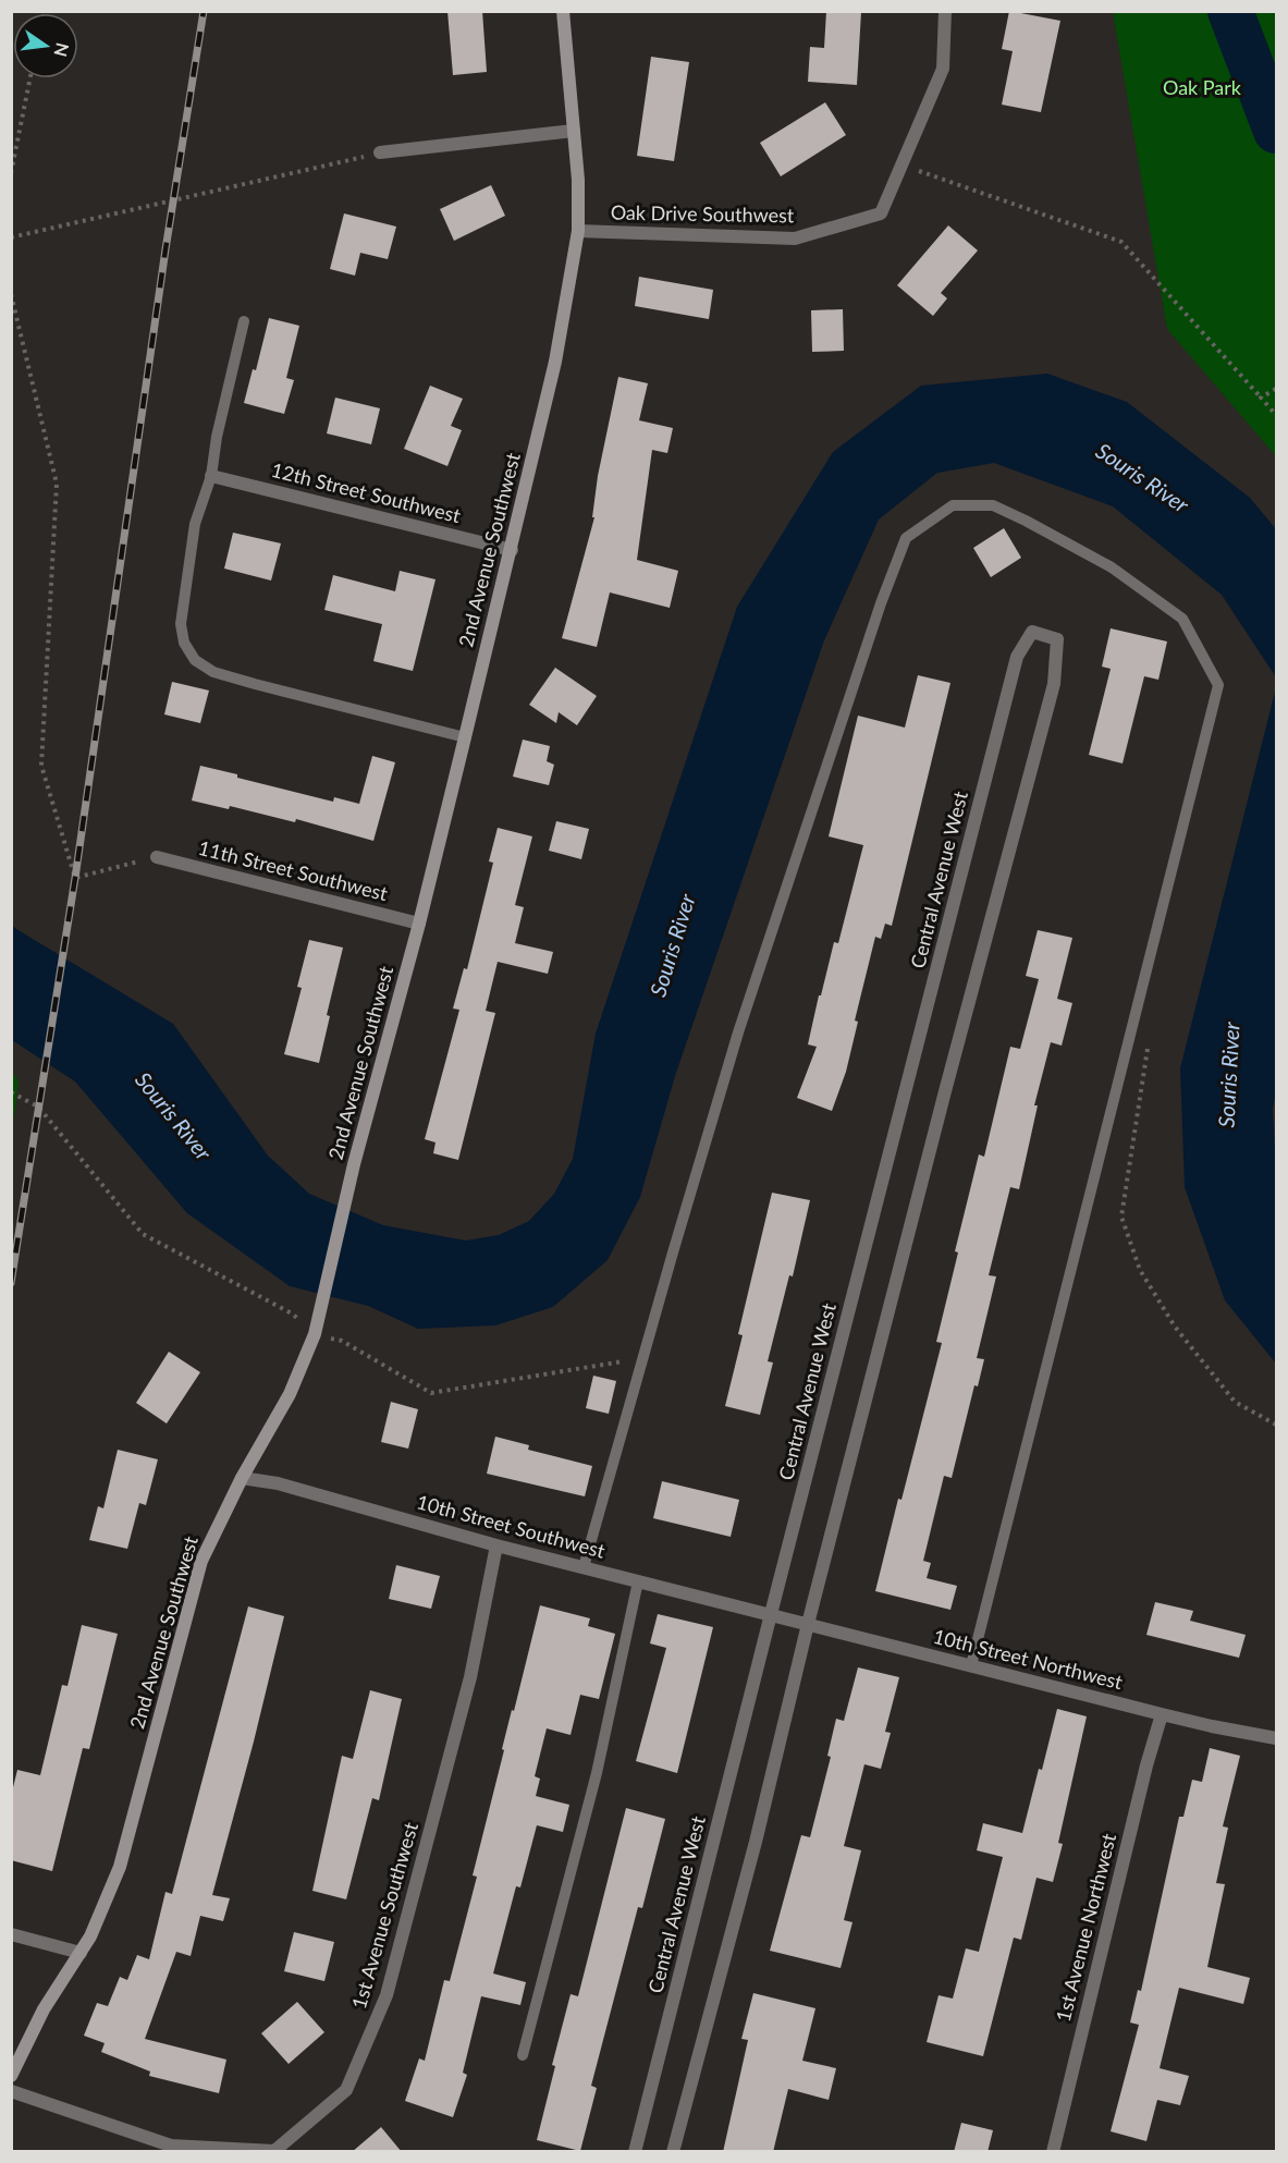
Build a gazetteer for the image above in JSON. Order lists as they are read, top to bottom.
{
  "streets": {
    "street": [
      "Oak Drive Southwest",
      "12th Street Southwest",
      "2nd Avenue Southwest",
      "11th Street Southwest",
      "Central Avenue West",
      "10th Street Southwest",
      "10th Street Northwest",
      "1st Avenue Southwest",
      "1st Avenue Northwest"
    ]
  },
  "crossings": [
    ["Oak Drive Southwest", "2nd Avenue Southwest"],
    ["12th Street Southwest", "2nd Avenue Southwest"],
    ["2nd Avenue Southwest", "11th Street Southwest"],
    ["2nd Avenue Southwest", "10th Street Southwest"],
    ["Central Avenue West", "10th Street Southwest"],
    ["Central Avenue West", "10th Street Northwest"],
    ["10th Street Southwest", "10th Street Northwest"],
    ["10th Street Southwest", "1st Avenue Southwest"],
    ["10th Street Northwest", "1st Avenue Northwest"]
  ],
  "water": ["Souris River"],
  "parks": ["Oak Park"],
  "north": "right"
}
